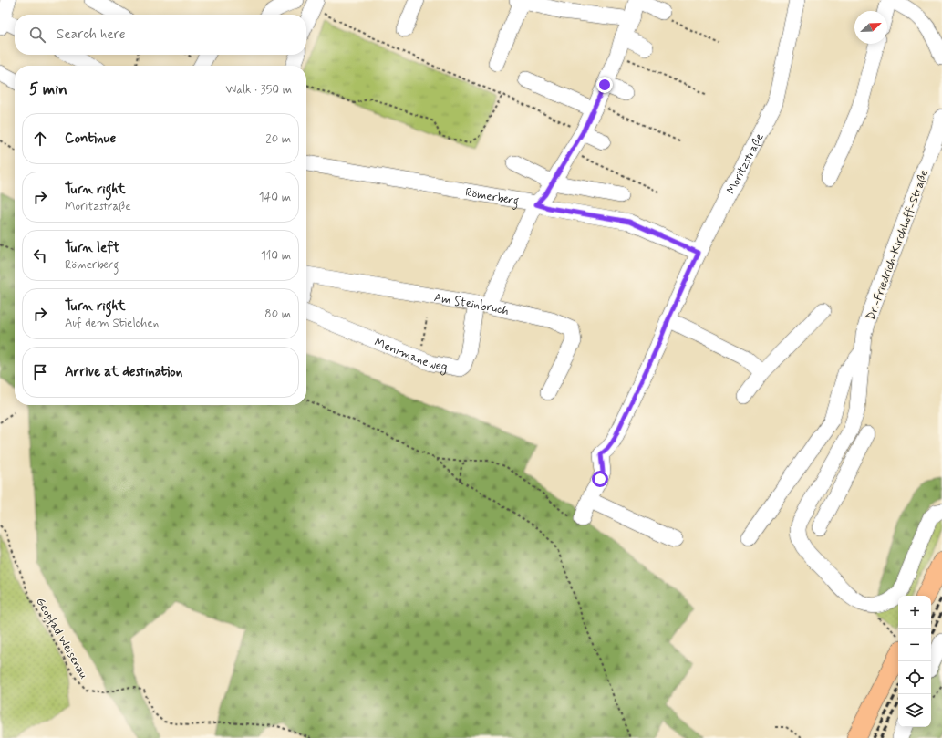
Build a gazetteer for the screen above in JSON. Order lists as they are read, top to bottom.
{
  "streets": {
    "street": [
      "Moritzstraße",
      "Römerberg",
      "Dr.-Friedrich-Kirchhoff-Straße",
      "Am Steinbruch",
      "Menimaneweg"
    ],
    "path": ["Geopfad Weisenau"]
  },
  "crossings": [
    ["Moritzstraße", "Römerberg"],
    ["Am Steinbruch", "Menimaneweg"]
  ],
  "north": "top right",
  "page": {
    "search": "Search here",
    "heading": ["5 min", "Walk · 350 m"],
    "list": [
      ["Continue", "20 m"],
      ["Turn right", "Moritzstraße", "140 m"],
      ["Turn left", "Römerberg", "110 m"],
      ["Turn right", "Auf dem Stielchen", "80 m"],
      "Arrive at destination"
    ],
    "map_buttons": ["+", "−"]
  }
}
